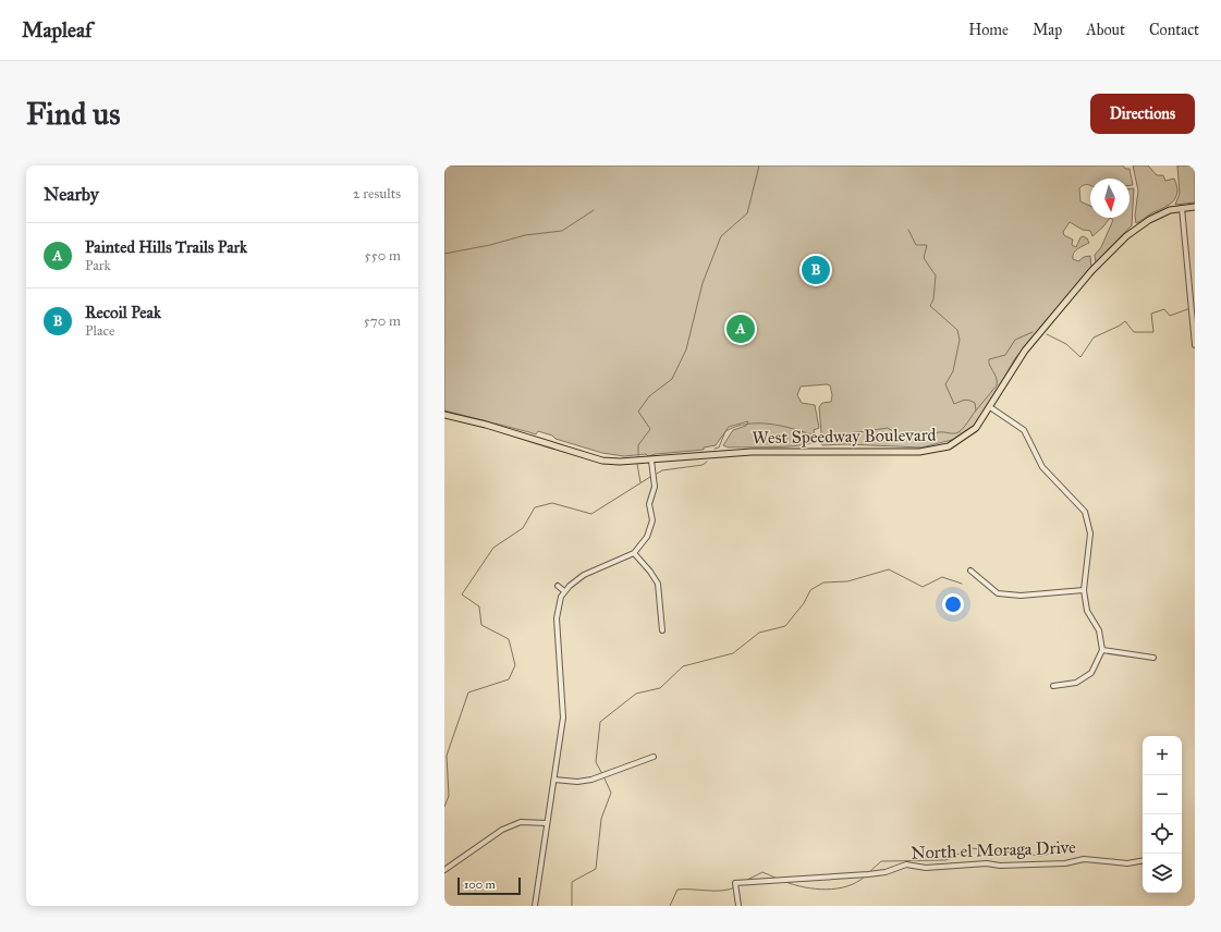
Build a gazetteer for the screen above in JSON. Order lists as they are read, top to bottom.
{
  "streets": {
    "main road": ["West Speedway Boulevard"],
    "street": ["North el Moraga Drive"]
  },
  "scale_bar": "100 m",
  "north": "bottom",
  "page": {
    "header": "Mapleaf",
    "nav": [
      "Home",
      "Map",
      "About",
      "Contact"
    ],
    "buttons": "Directions",
    "title": "Find us",
    "heading": ["Nearby", "2 results"],
    "list": [
      {
        "mark": "A",
        "name": "Painted Hills Trails Park",
        "note": "Park",
        "value": "550 m"
      },
      {
        "mark": "B",
        "name": "Recoil Peak",
        "note": "Place",
        "value": "570 m"
      }
    ],
    "pins": ["B", "A"],
    "map_buttons": ["+", "−"],
    "scale": "100 m"
  }
}
